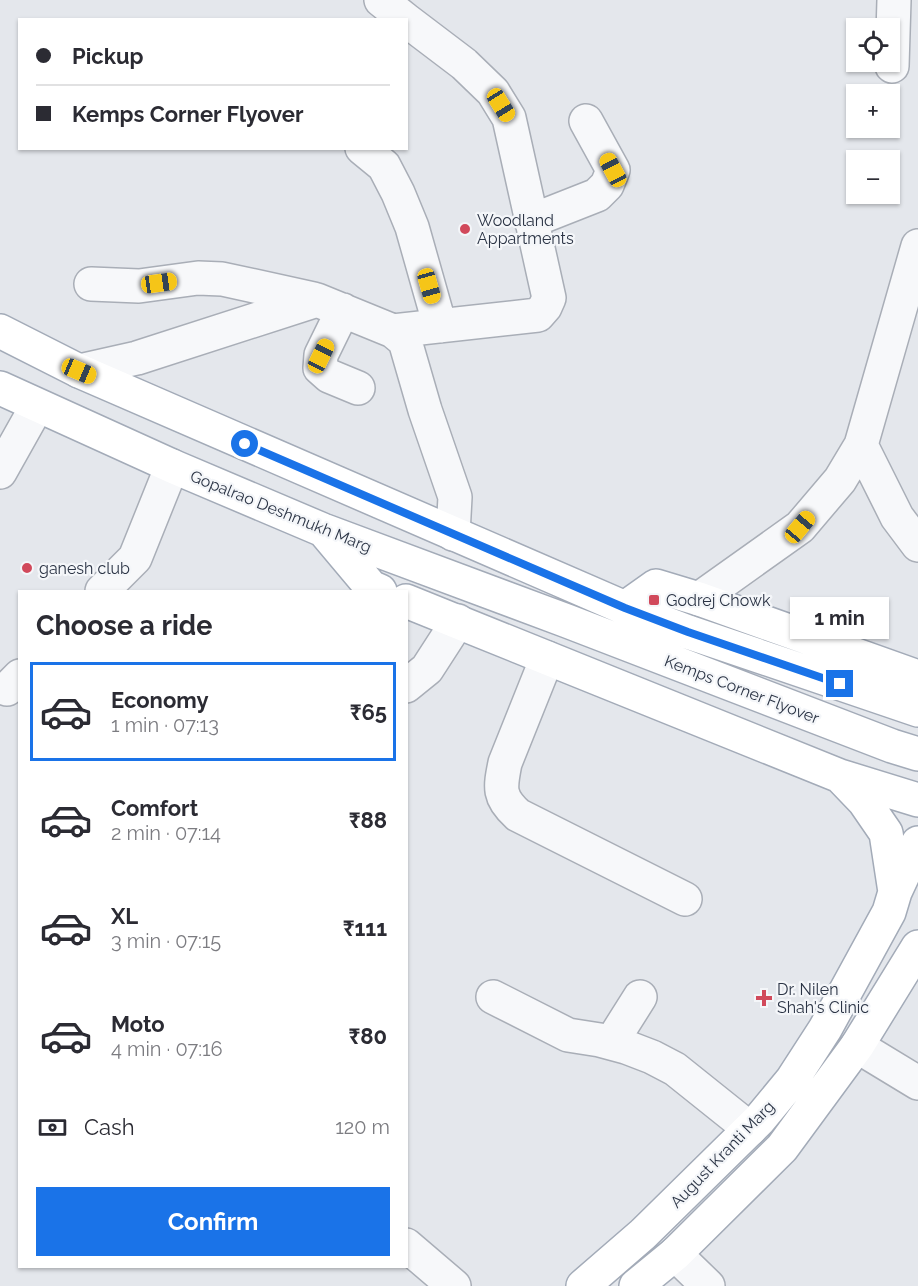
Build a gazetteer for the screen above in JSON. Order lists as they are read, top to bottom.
{
  "streets": {
    "main road": ["Gopalrao Deshmukh Marg", "Kemps Corner Flyover", "August Kranti Marg"]
  },
  "crossings": [
    ["Gopalrao Deshmukh Marg", "Kemps Corner Flyover"]
  ],
  "places": {
    "other": ["Woodland Appartments", "ganesh club"],
    "transit": ["Godrej Chowk"],
    "health": ["Dr. Nilen Shah's Clinic"]
  },
  "page": {
    "map_buttons": ["+", "−"],
    "banner": ["Pickup", "Kemps Corner Flyover"],
    "heading": "Choose a ride",
    "bubble": "1 min",
    "list": [
      {
        "name": "Economy",
        "note": "1 min · 07:13",
        "value": "₹65"
      },
      {
        "name": "Comfort",
        "note": "2 min · 07:14",
        "value": "₹88"
      },
      {
        "name": "XL",
        "note": "3 min · 07:15",
        "value": "₹111"
      },
      {
        "name": "Moto",
        "note": "4 min · 07:16",
        "value": "₹80"
      }
    ],
    "pay": ["Cash", "120 m"],
    "buttons": "Confirm"
  }
}
